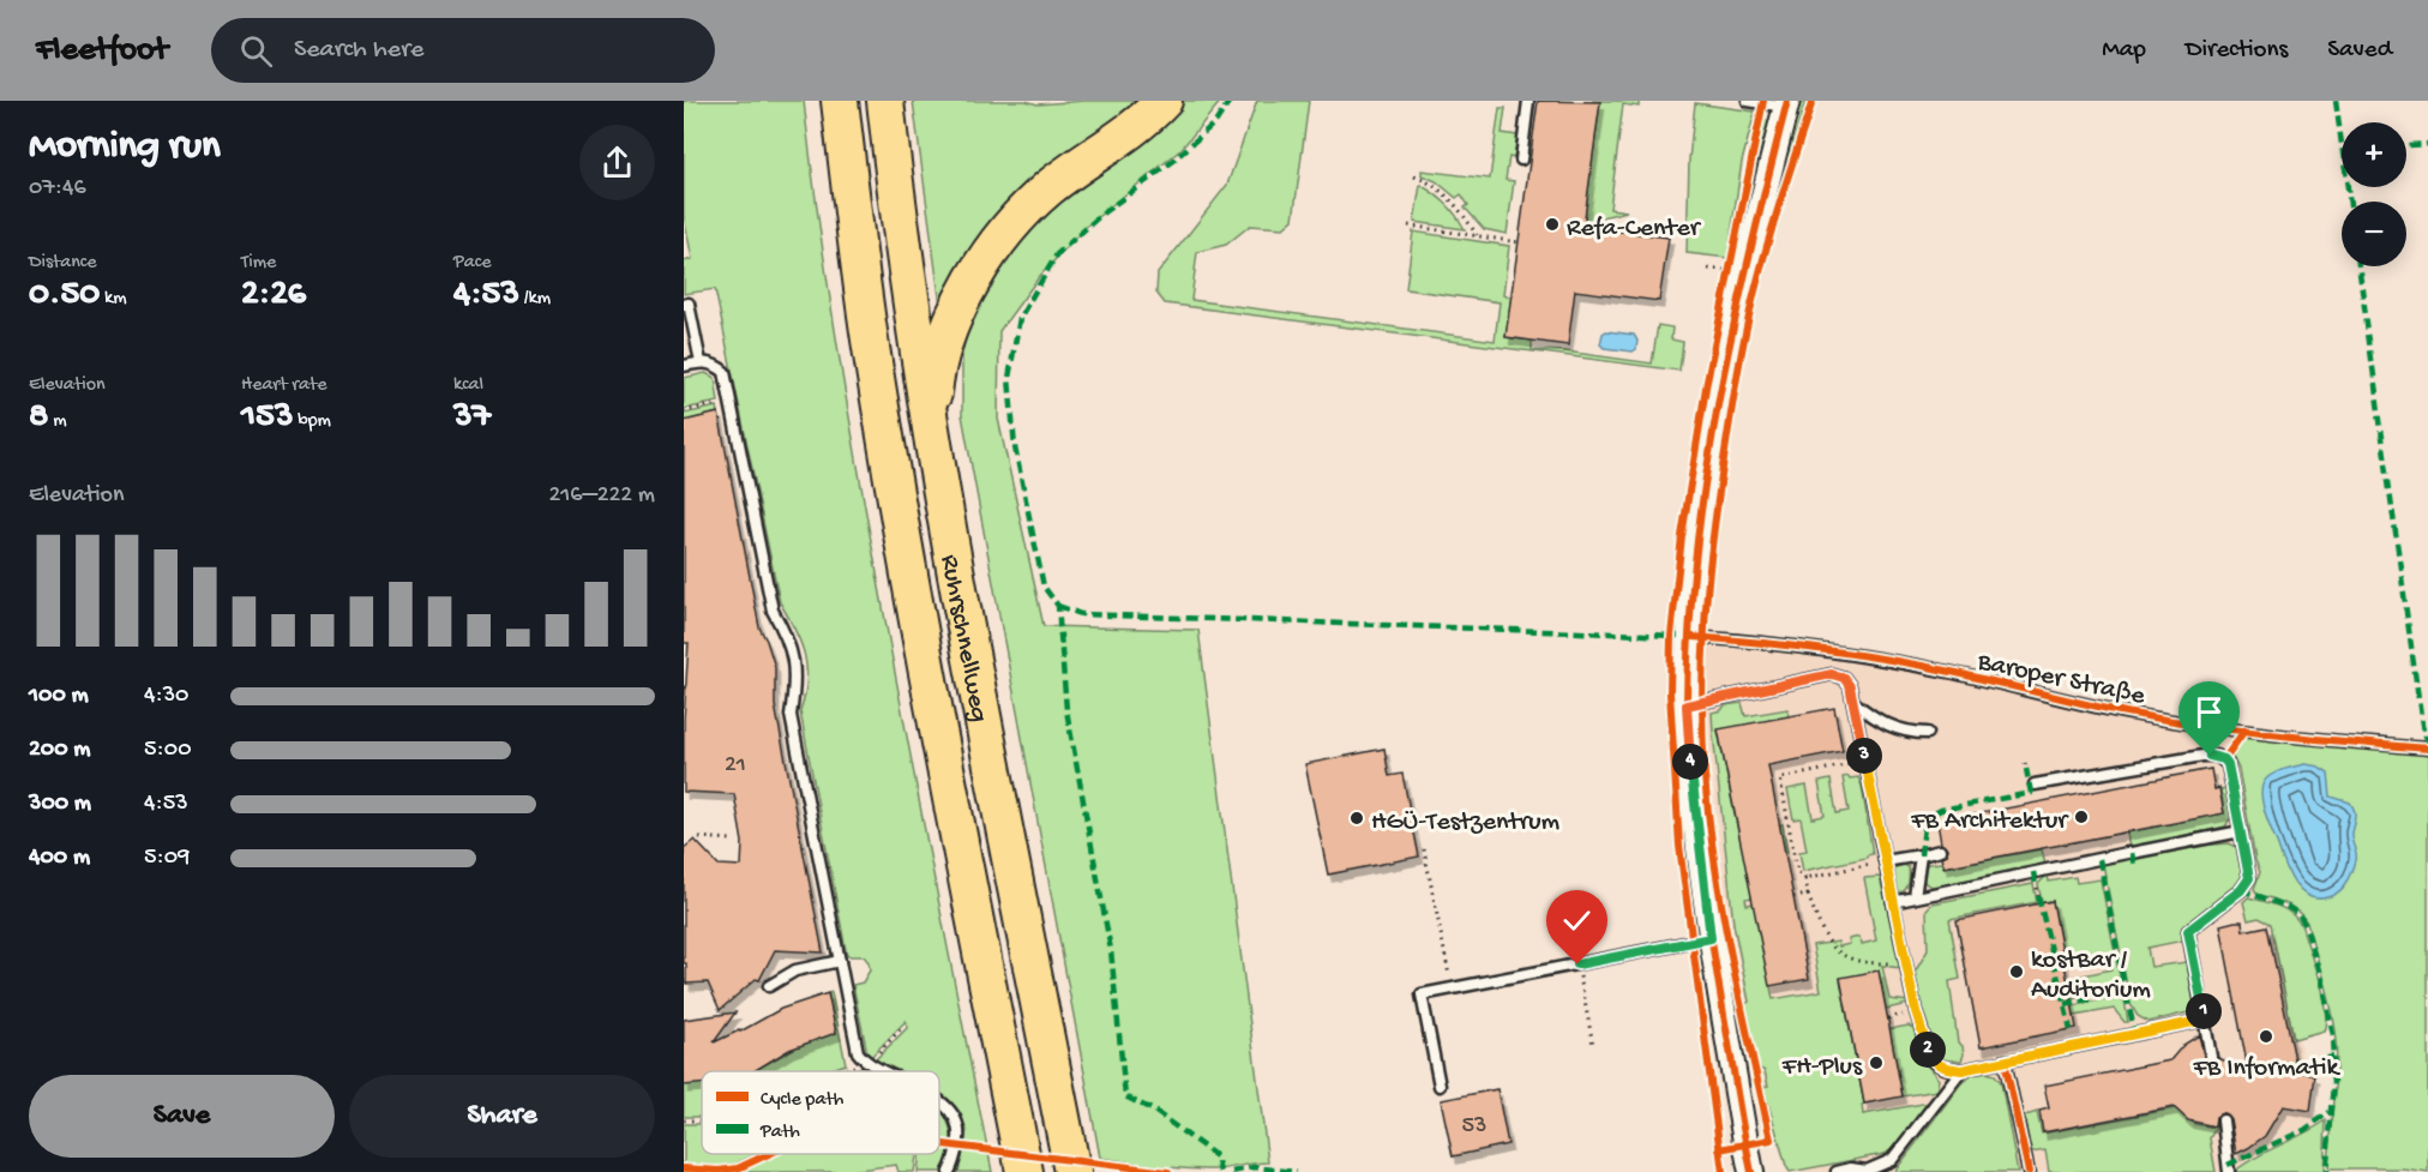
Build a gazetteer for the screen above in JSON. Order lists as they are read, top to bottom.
{
  "streets": {
    "highway": ["Ruhrschnellweg"],
    "lane": ["Baroper Straße"]
  },
  "places": [
    "Refa-Center",
    "FB Architektur",
    "HGÜ-Testzentrum",
    "kostBar / Auditorium",
    "FB Informatik",
    "FH-Plus"
  ],
  "house_numbers": ["21", "53"],
  "legend": ["Cycle path", "Path"],
  "page": {
    "header": "Fleetfoot",
    "search": "Search here",
    "nav": ["Map", "Directions", "Saved"],
    "heading": ["Morning run", "07:46"],
    "map_buttons": ["+", "−"],
    "stats": [
      ["Distance", "0.50 km"],
      ["Time", "2:26"],
      ["Pace", "4:53 /km"],
      ["Elevation", "8 m"],
      ["Heart rate", "153 bpm"],
      ["kcal", "37"]
    ],
    "chart": ["Elevation", "216–222 m"],
    "list": [
      {
        "name": "100 m",
        "note": "4:30"
      },
      {
        "name": "200 m",
        "note": "5:00"
      },
      {
        "name": "300 m",
        "note": "4:53"
      },
      {
        "name": "400 m",
        "note": "5:09"
      }
    ],
    "pins": [
      "3",
      "4",
      "1",
      "2"
    ],
    "buttons": ["Save", "Share"]
  }
}
